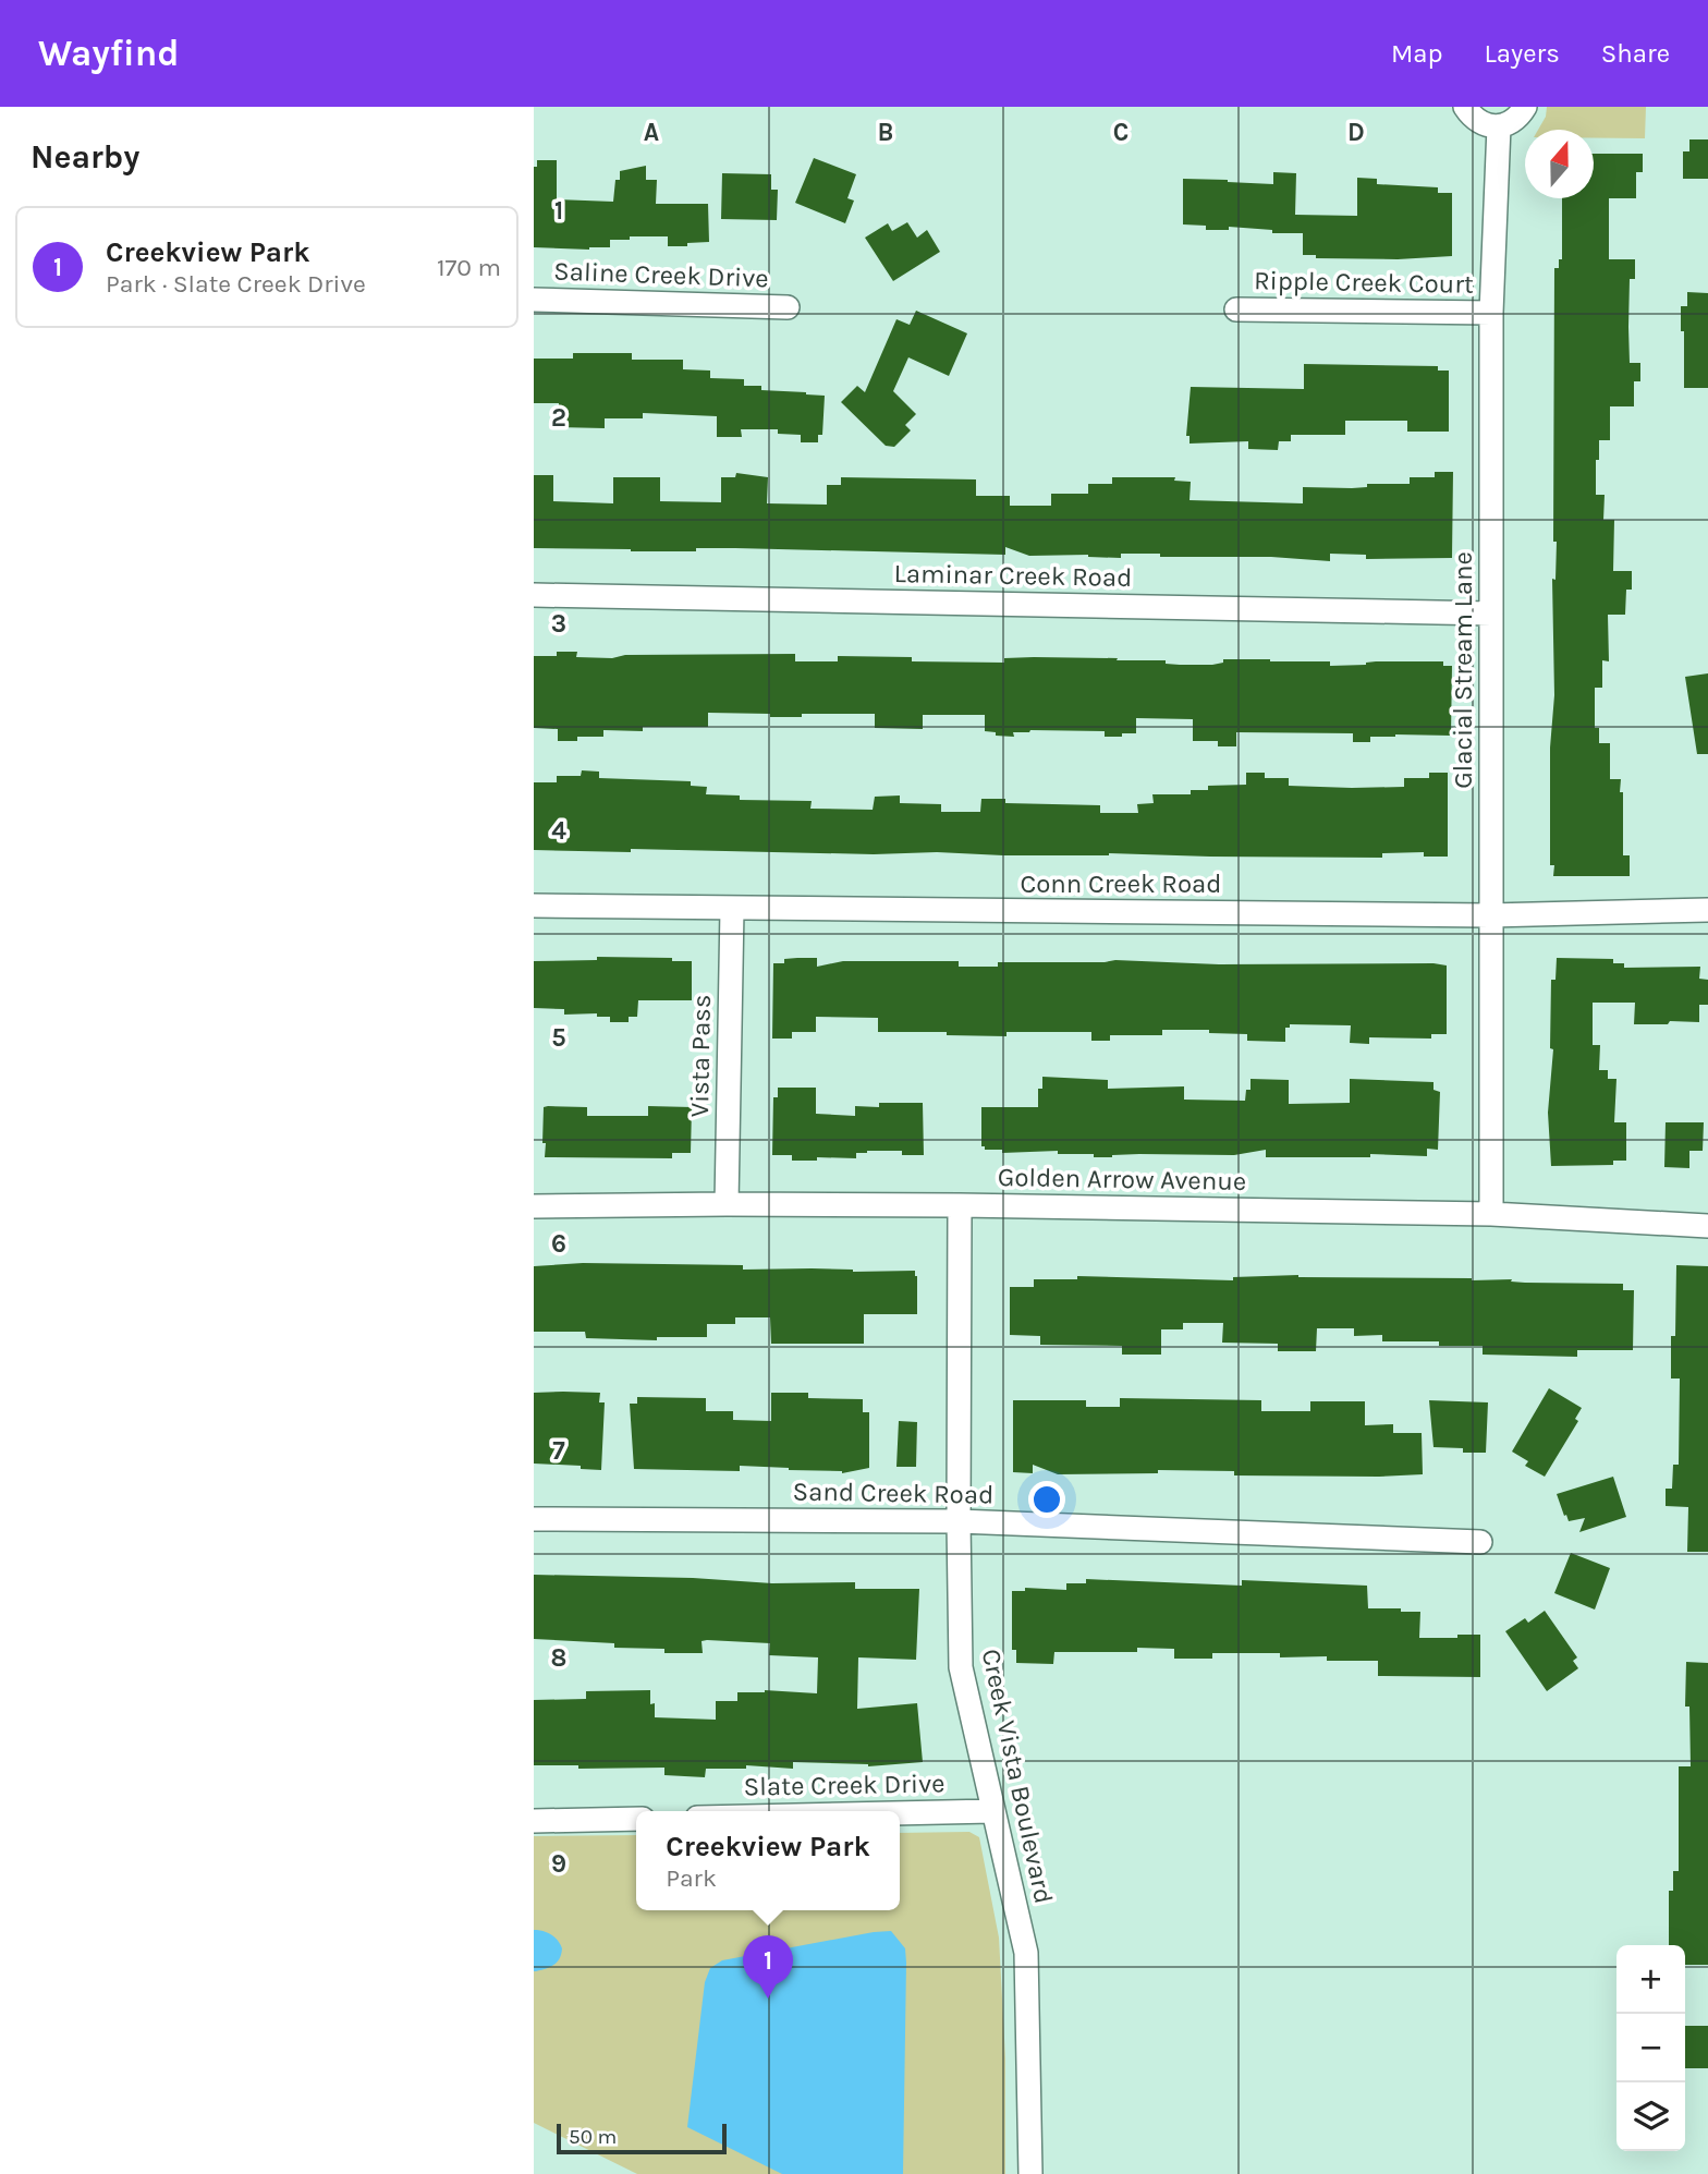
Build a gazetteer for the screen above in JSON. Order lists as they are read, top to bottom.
{
  "streets": {
    "street": [
      "Saline Creek Drive",
      "Ripple Creek Court",
      "Laminar Creek Road",
      "Glacial Stream Lane",
      "Conn Creek Road",
      "Vista Pass",
      "Golden Arrow Avenue",
      "Sand Creek Road",
      "Creek Vista Boulevard",
      "Slate Creek Drive"
    ]
  },
  "crossings": [
    ["Ripple Creek Court", "Glacial Stream Lane"],
    ["Laminar Creek Road", "Glacial Stream Lane"],
    ["Glacial Stream Lane", "Conn Creek Road"],
    ["Glacial Stream Lane", "Golden Arrow Avenue"],
    ["Conn Creek Road", "Vista Pass"],
    ["Vista Pass", "Golden Arrow Avenue"],
    ["Golden Arrow Avenue", "Creek Vista Boulevard"],
    ["Sand Creek Road", "Creek Vista Boulevard"],
    ["Creek Vista Boulevard", "Slate Creek Drive"]
  ],
  "scale_bar": "50 m",
  "north": "top",
  "page": {
    "header": "Wayfind",
    "nav": ["Map", "Layers", "Share"],
    "heading": "Nearby",
    "list": [
      {
        "mark": "1",
        "name": "Creekview Park",
        "note": "Park · Slate Creek Drive",
        "value": "170 m"
      }
    ],
    "popup": ["Creekview Park", "Park"],
    "pins": "1",
    "map_buttons": ["+", "−"],
    "scale": "50 m"
  },
  "grid": {
    "columns": [
      "A",
      "B",
      "C",
      "D"
    ],
    "rows": [
      "1",
      "2",
      "3",
      "4",
      "5",
      "6",
      "7",
      "8",
      "9"
    ]
  }
}
